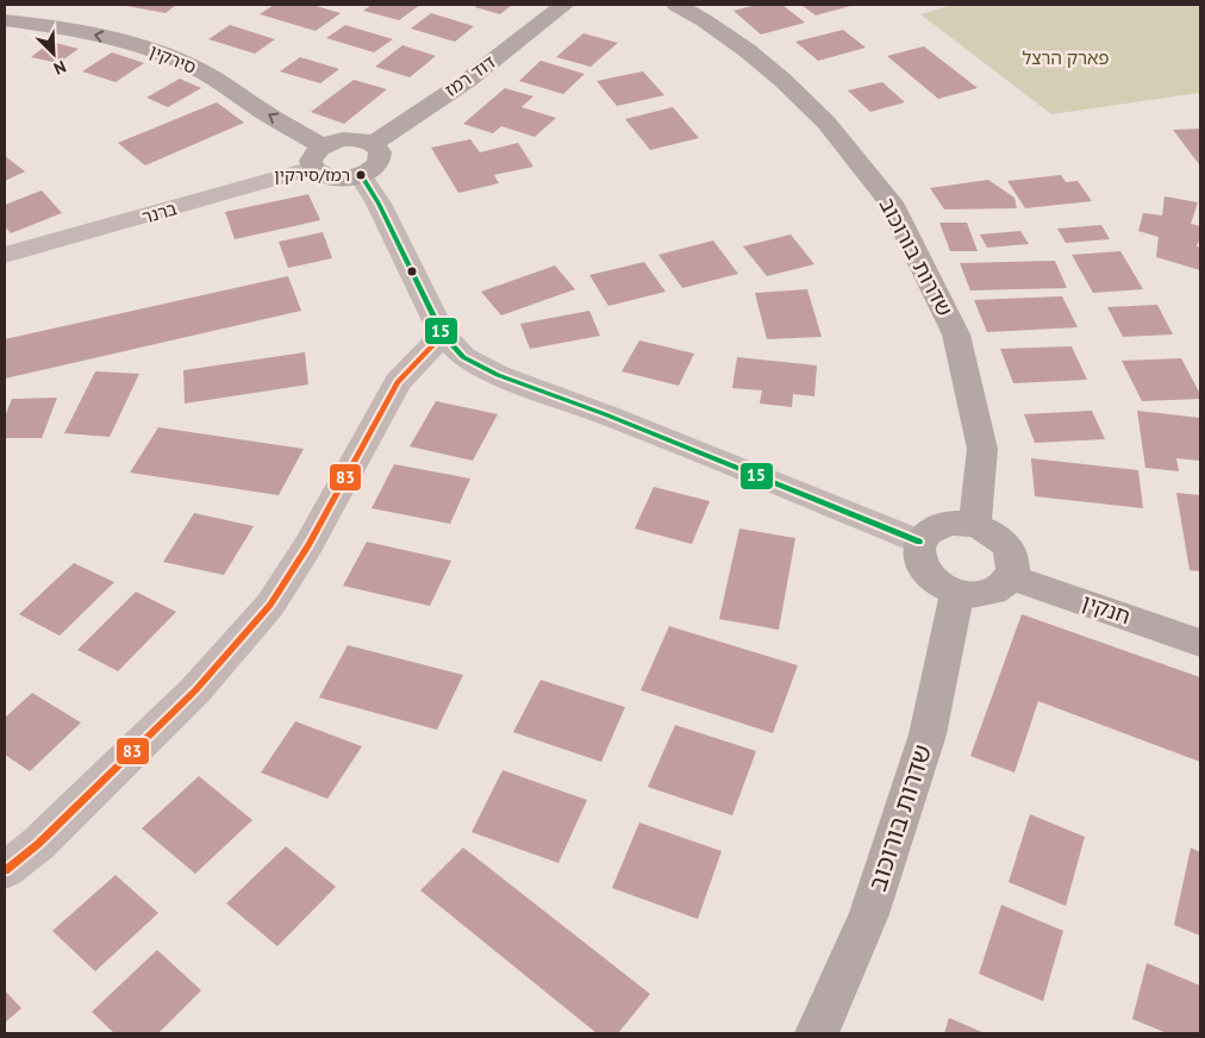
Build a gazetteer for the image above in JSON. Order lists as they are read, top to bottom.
{
  "streets": {
    "street": [
      "סירקין",
      "דוד רמז",
      "ברנר",
      "שדרות בורוכוב",
      "חנקין"
    ]
  },
  "crossings": [
    ["סירקין", "דוד רמז"],
    ["סירקין", "ברנר"],
    ["דוד רמז", "ברנר"],
    ["שדרות בורוכוב", "חנקין"]
  ],
  "one_way": ["סירקין"],
  "parks": ["פארק הרצל"],
  "places": ["רמז/סירקין"],
  "lines": ["transit line 15", "transit line 83"],
  "north": "bottom right"
}
